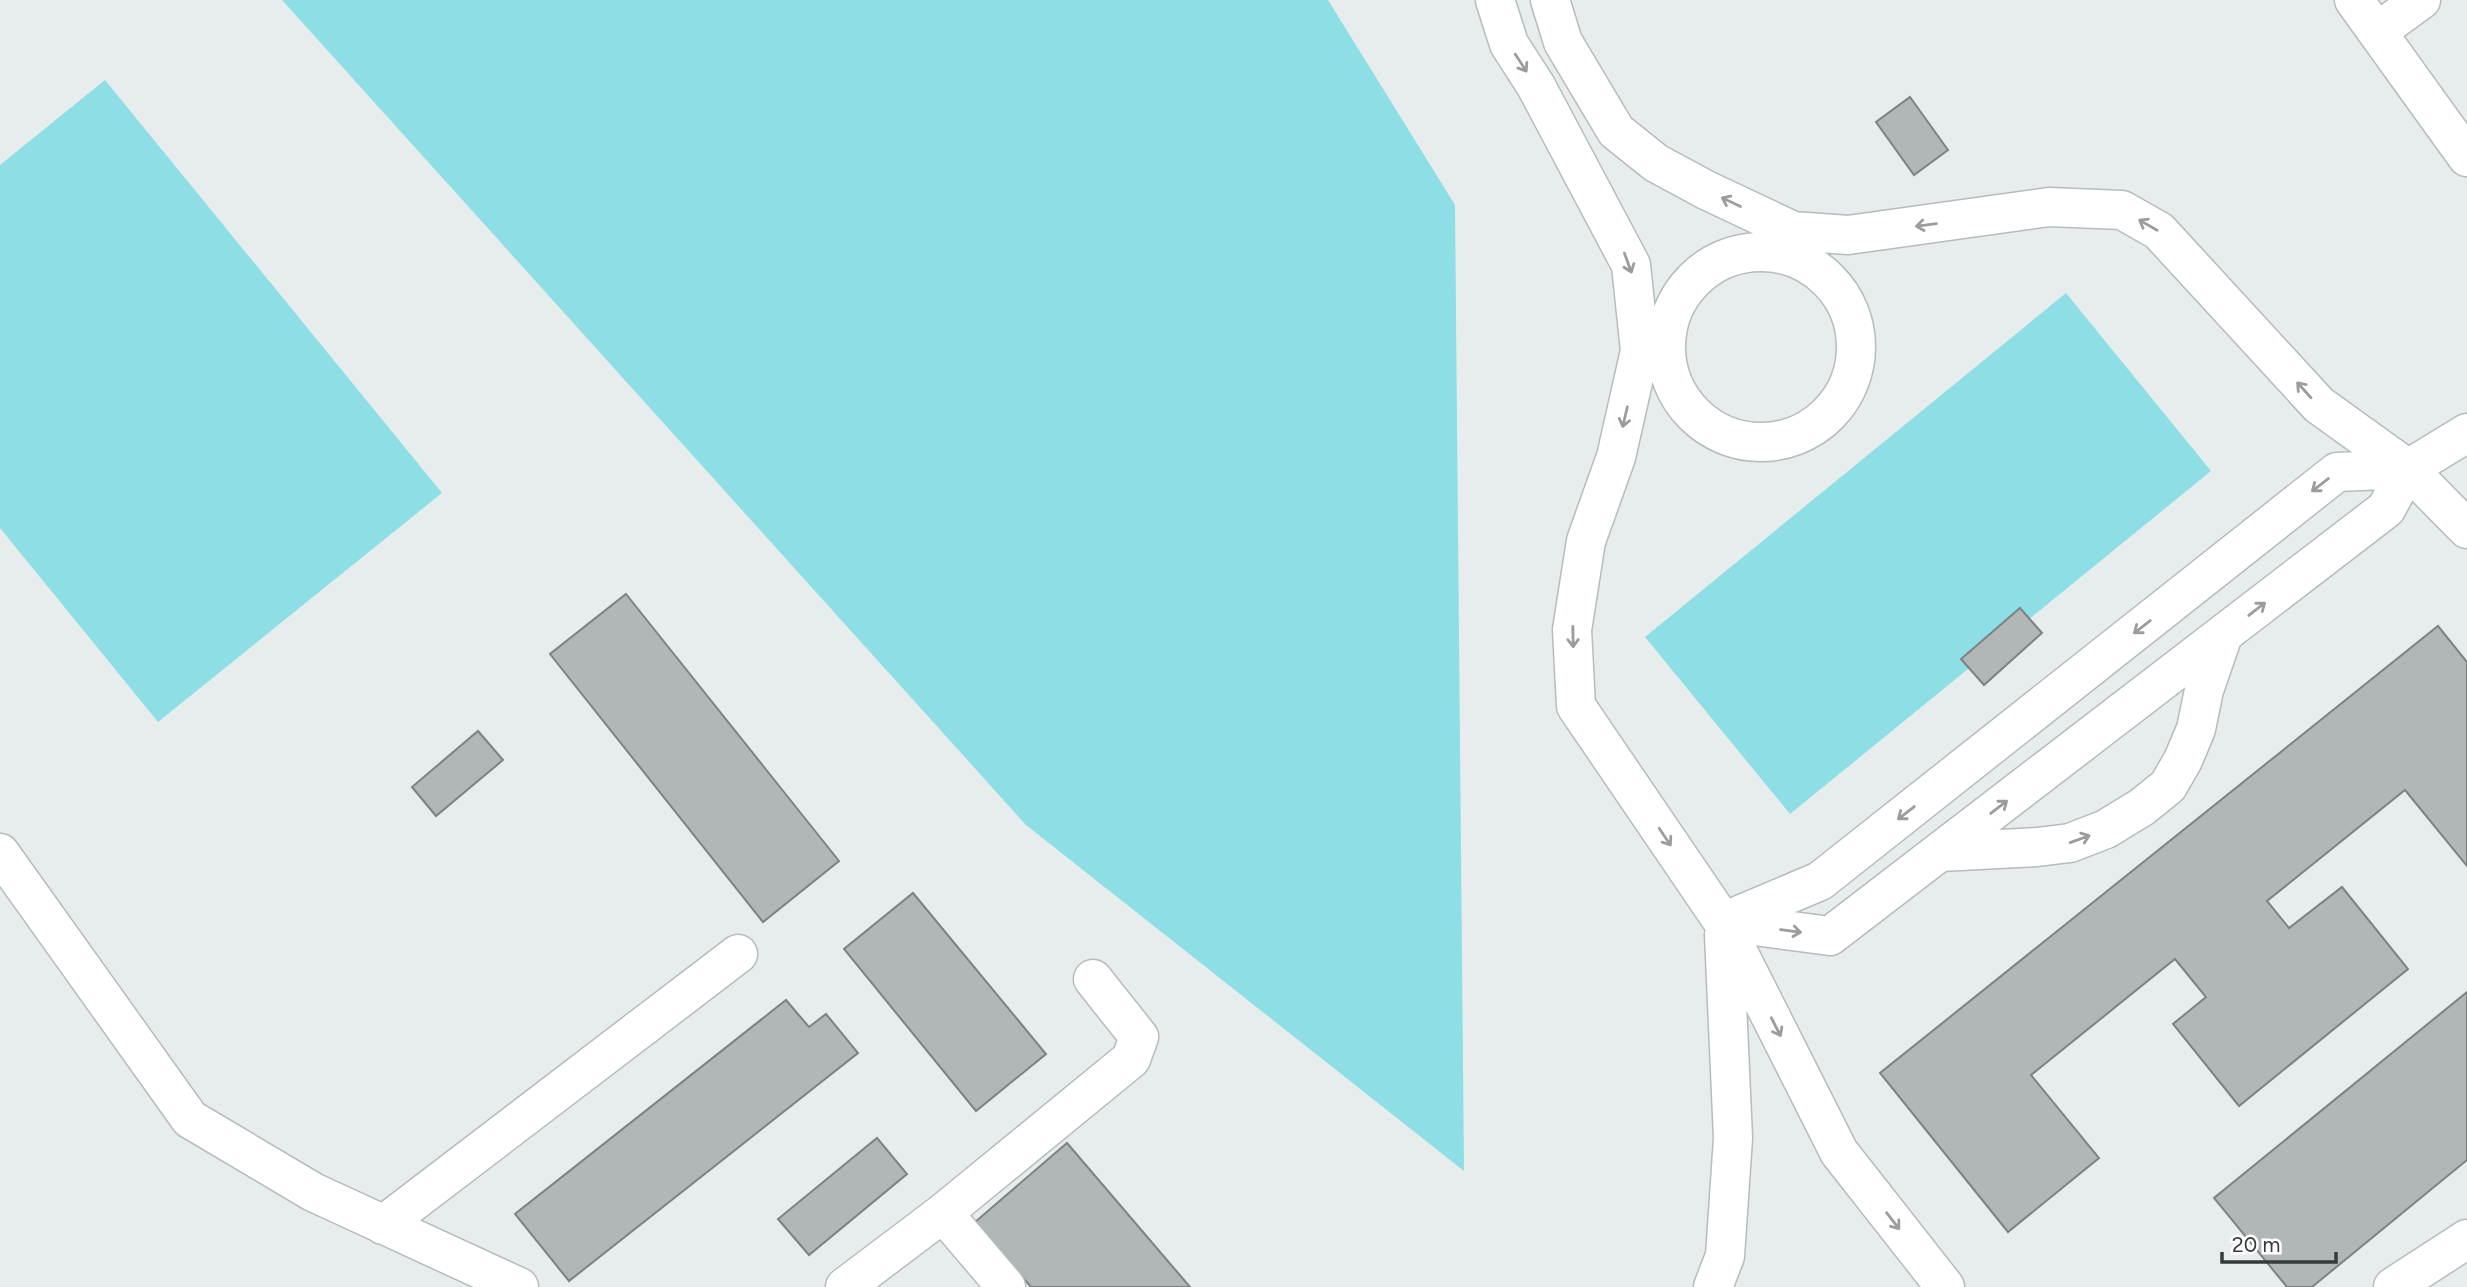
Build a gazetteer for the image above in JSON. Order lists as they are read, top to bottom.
{
  "scale_bar": "20 m"
}
